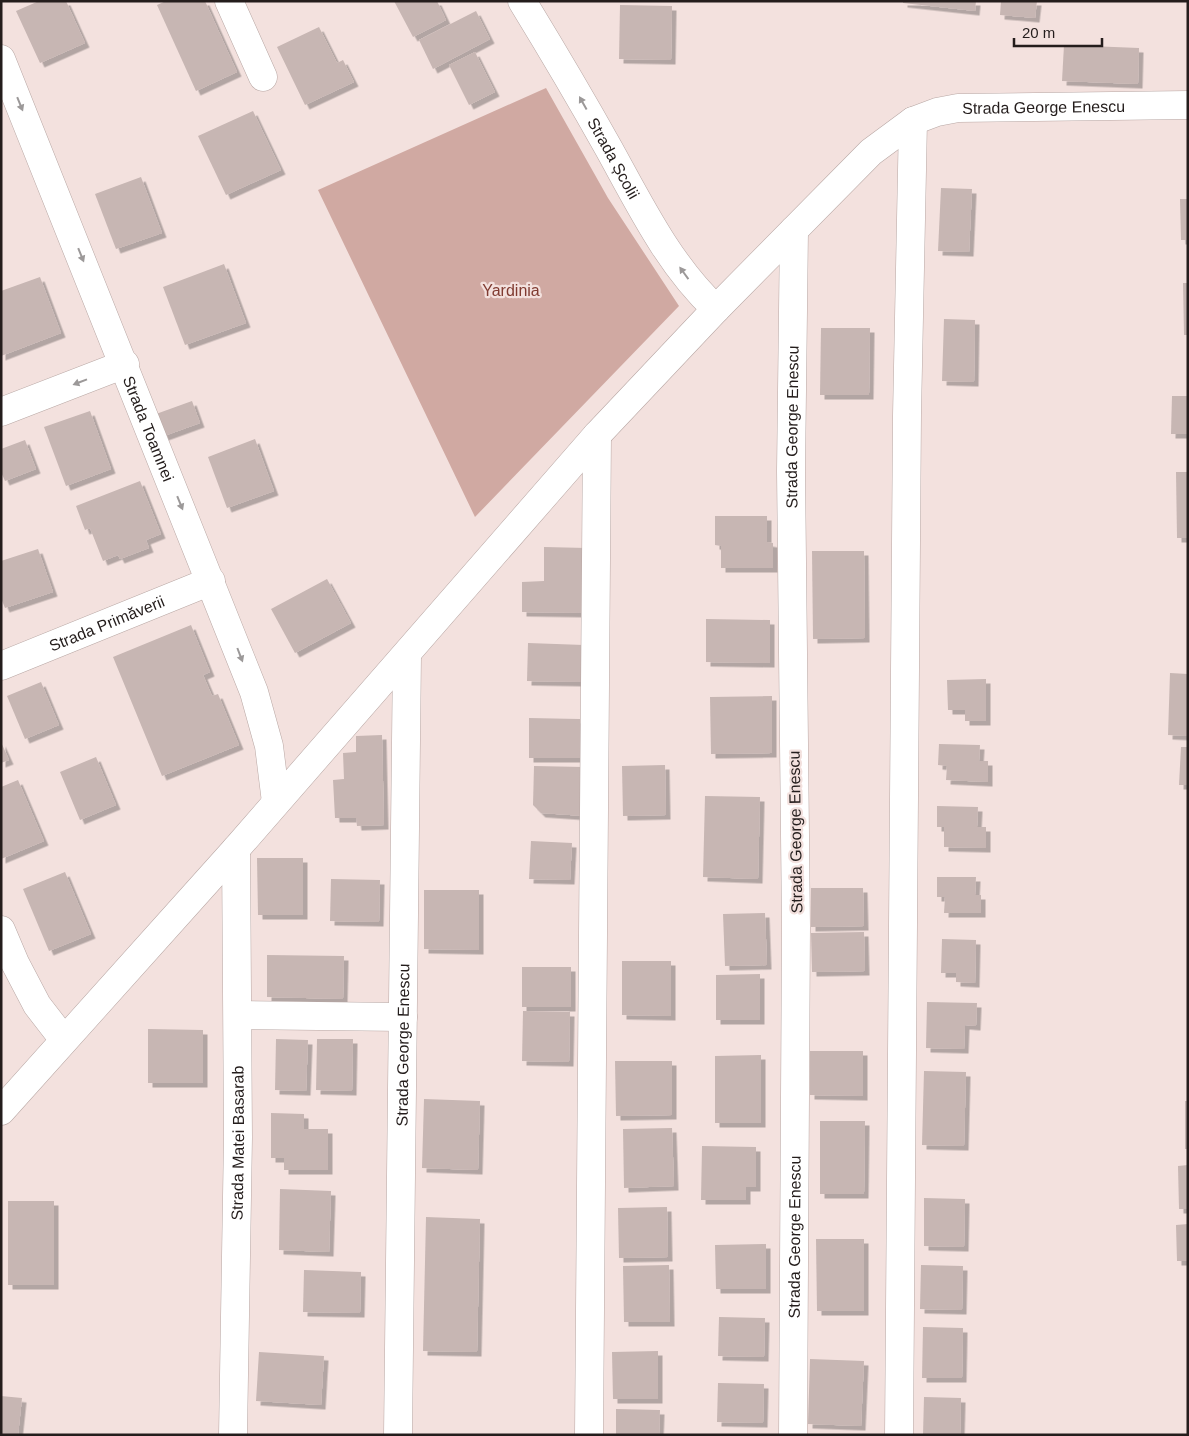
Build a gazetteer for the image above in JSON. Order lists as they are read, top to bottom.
{
  "streets": {
    "street": [
      "Strada George Enescu",
      "Strada Școlii",
      "Strada Toamnei",
      "Strada Primăverii",
      "Strada Matei Basarab"
    ]
  },
  "crossings": [
    ["Strada George Enescu", "Strada Școlii"],
    ["Strada George Enescu", "Strada Toamnei"],
    ["Strada George Enescu", "Strada Matei Basarab"],
    ["Strada Toamnei", "Strada Primăverii"]
  ],
  "one_way": ["Strada Școlii", "Strada Toamnei"],
  "parks": ["Yardinia"],
  "scale_bar": "20 m"
}
